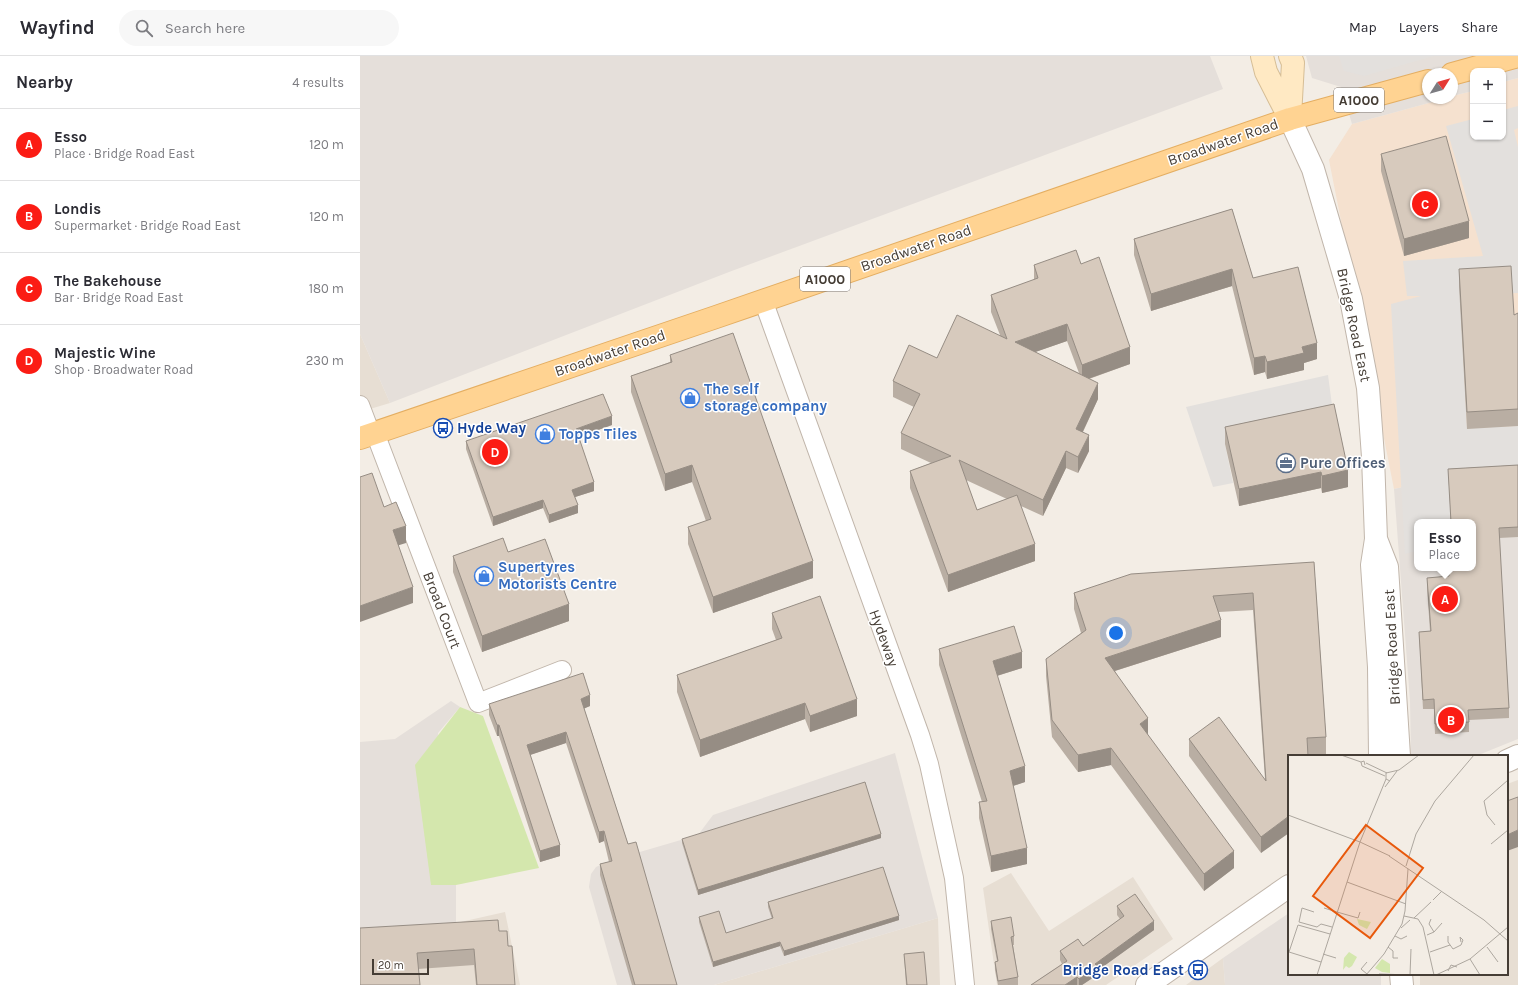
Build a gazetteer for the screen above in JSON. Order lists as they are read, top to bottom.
{
  "streets": {
    "main road": ["A1000", "Broadwater Road"],
    "street": ["Bridge Road East", "Broad Court", "Hydeway"]
  },
  "crossings": [
    ["A1000", "Broadwater Road"],
    ["A1000", "Bridge Road East"],
    ["Broadwater Road", "Bridge Road East"],
    ["Broadwater Road", "Broad Court"],
    ["Broadwater Road", "Hydeway"]
  ],
  "places": {
    "shop": ["The self storage company", "Topps Tiles", "Supertyres Motorists Centre"],
    "bus stop": ["Hyde Way", "Bridge Road East"],
    "office": ["Pure Offices"]
  },
  "scale_bar": "20 m",
  "north": "top right",
  "page": {
    "header": "Wayfind",
    "search": "Search here",
    "nav": ["Map", "Layers", "Share"],
    "heading": ["Nearby", "4 results"],
    "map_buttons": ["+", "−"],
    "list": [
      {
        "mark": "A",
        "name": "Esso",
        "note": "Place · Bridge Road East",
        "value": "120 m"
      },
      {
        "mark": "B",
        "name": "Londis",
        "note": "Supermarket · Bridge Road East",
        "value": "120 m"
      },
      {
        "mark": "C",
        "name": "The Bakehouse",
        "note": "Bar · Bridge Road East",
        "value": "180 m"
      },
      {
        "mark": "D",
        "name": "Majestic Wine",
        "note": "Shop · Broadwater Road",
        "value": "230 m"
      }
    ],
    "pins": [
      "C",
      "D",
      "A",
      "B"
    ],
    "popup": ["Esso", "Place"],
    "scale": "20 m"
  }
}
